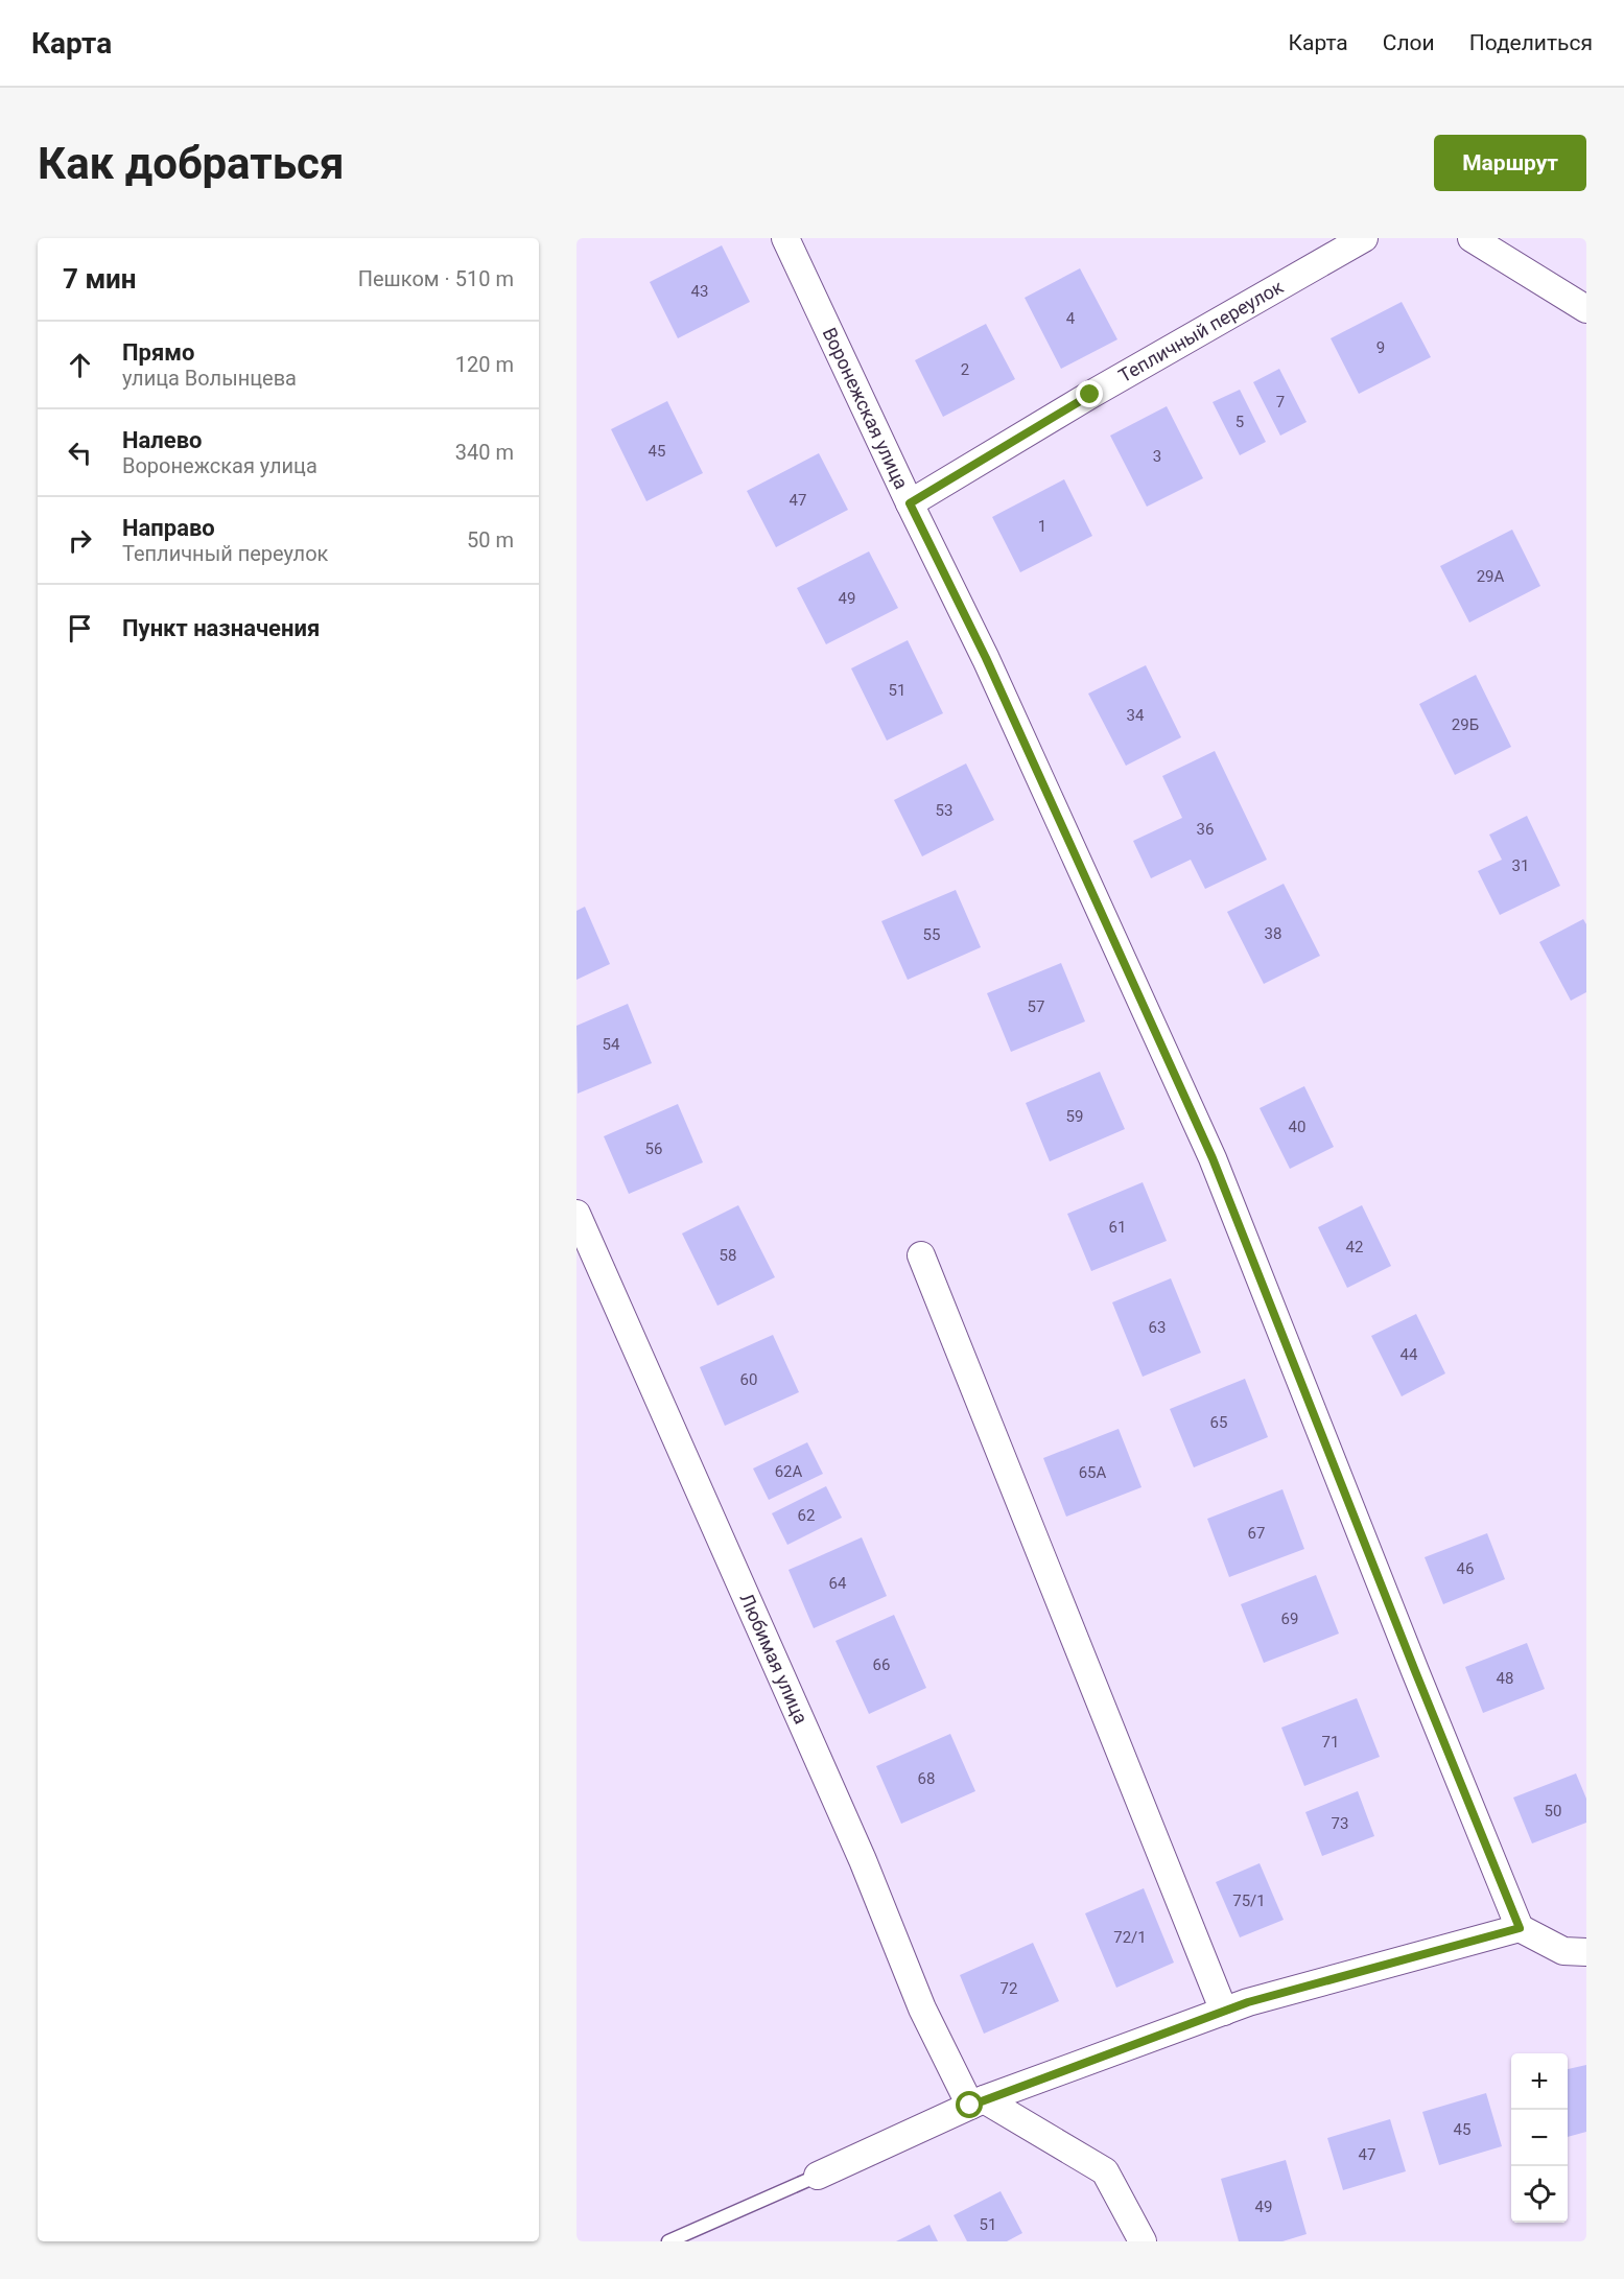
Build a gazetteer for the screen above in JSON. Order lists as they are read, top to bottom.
{
  "streets": {
    "street": ["Тепличный переулок", "Воронежская улица", "Любимая улица"]
  },
  "crossings": [
    ["Тепличный переулок", "Воронежская улица"]
  ],
  "house_numbers": [
    "43",
    "4",
    "9",
    "2",
    "7",
    "5",
    "45",
    "3",
    "47",
    "1",
    "29А",
    "49",
    "51",
    "34",
    "29Б",
    "53",
    "36",
    "31",
    "38",
    "55",
    "57",
    "54",
    "59",
    "40",
    "56",
    "61",
    "42",
    "58",
    "63",
    "44",
    "60",
    "65",
    "62А",
    "65А",
    "62",
    "67",
    "46",
    "64",
    "69",
    "66",
    "48",
    "71",
    "68",
    "50",
    "73",
    "75/1",
    "72/1",
    "72",
    "45",
    "47",
    "49",
    "51"
  ],
  "page": {
    "header": "Карта",
    "nav": ["Карта", "Слои", "Поделиться"],
    "buttons": "Маршрут",
    "title": "Как добраться",
    "heading": ["7 мин", "Пешком · 510 m"],
    "list": [
      ["Прямо", "улица Волынцева", "120 m"],
      ["Налево", "Воронежская улица", "340 m"],
      ["Направо", "Тепличный переулок", "50 m"],
      "Пункт назначения"
    ],
    "map_buttons": ["+", "−"]
  }
}
